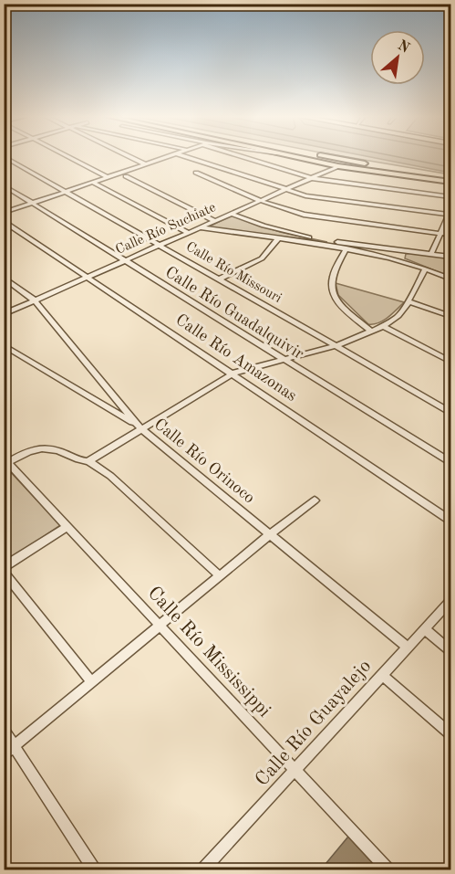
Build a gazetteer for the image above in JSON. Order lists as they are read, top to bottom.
{
  "streets": {
    "street": [
      "Calle Río Suchiate",
      "Calle Río Missouri",
      "Calle Río Guadalquivir",
      "Calle Río Amazonas",
      "Calle Río Orinoco",
      "Calle Río Mississippi",
      "Calle Río Guayalejo"
    ]
  },
  "crossings": [
    ["Calle Río Suchiate", "Calle Río Missouri"],
    ["Calle Río Suchiate", "Calle Río Guadalquivir"],
    ["Calle Río Suchiate", "Calle Río Amazonas"],
    ["Calle Río Suchiate", "Calle Río Orinoco"],
    ["Calle Río Orinoco", "Calle Río Guayalejo"],
    ["Calle Río Mississippi", "Calle Río Guayalejo"]
  ],
  "north": "top right"
}
